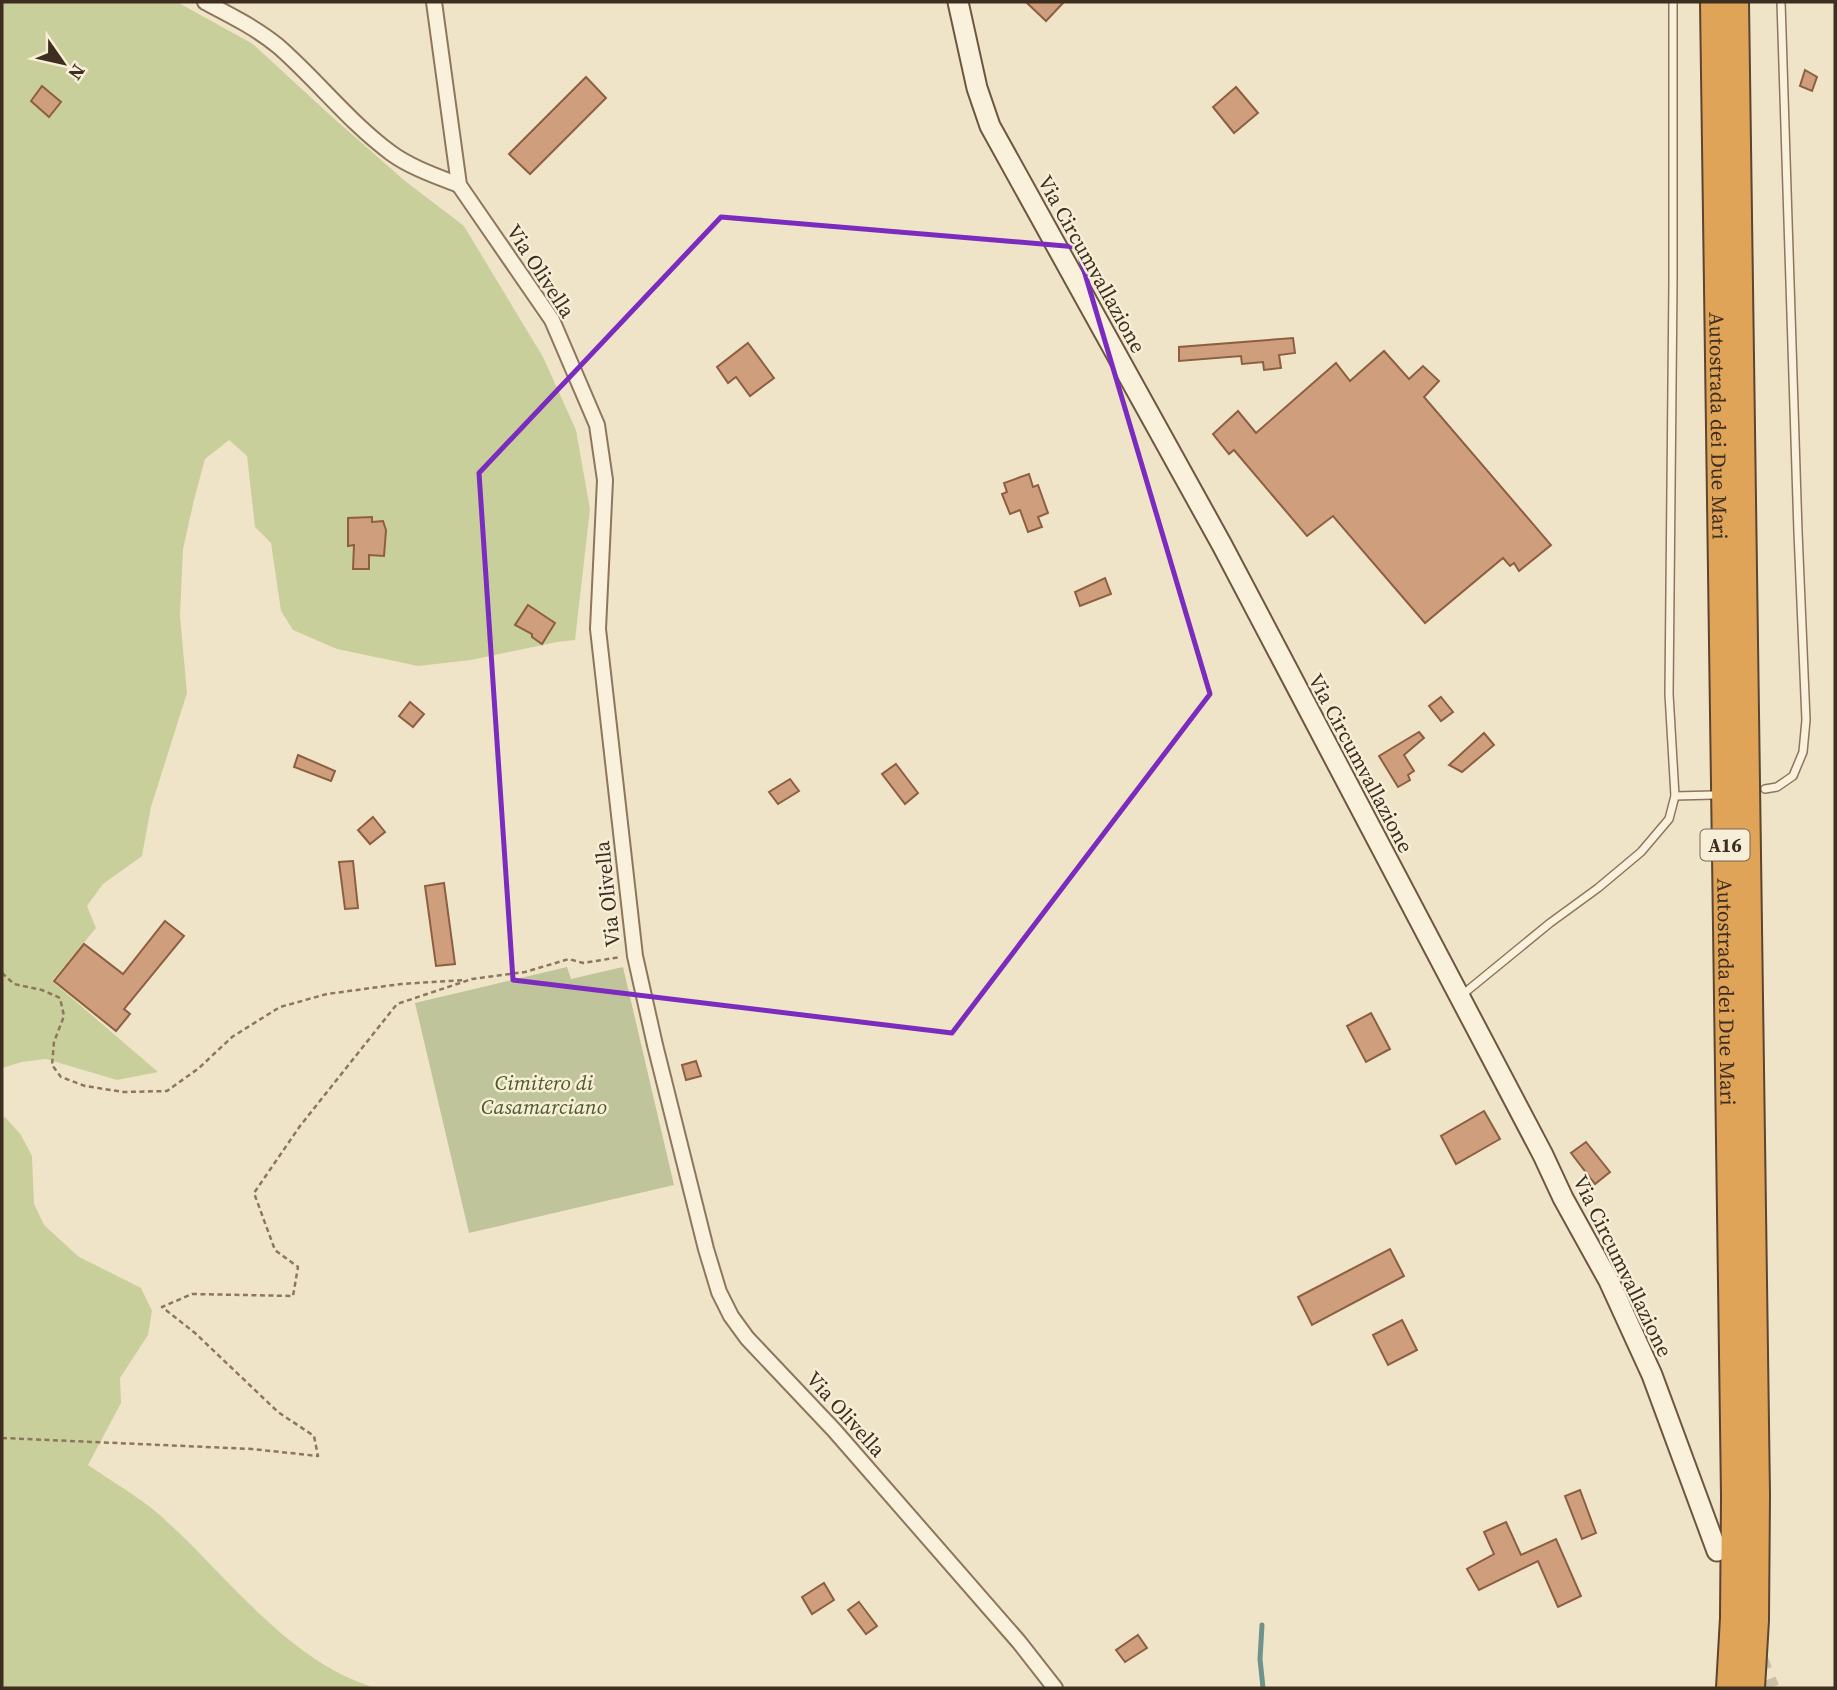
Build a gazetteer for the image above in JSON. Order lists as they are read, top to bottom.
{
  "streets": {
    "highway": ["Autostrada dei Due Mari", "A16"],
    "street": ["Via Circumvallazione", "Via Olivella"]
  },
  "parks": ["Cimitero di Casamarciano"],
  "north": "bottom right"
}
